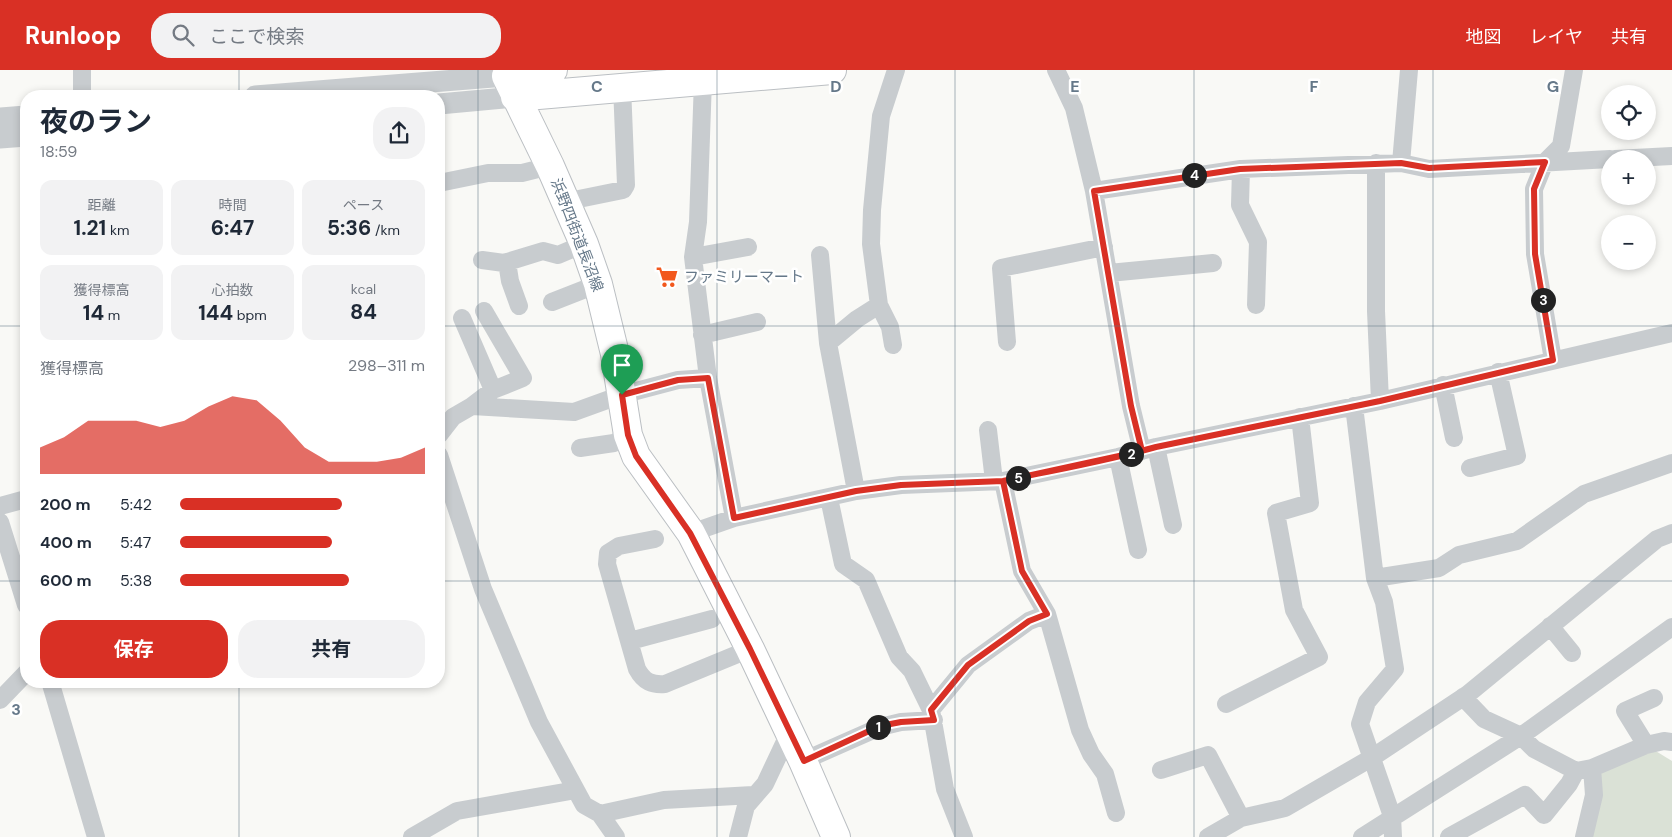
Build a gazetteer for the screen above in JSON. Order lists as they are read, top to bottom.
{
  "streets": {
    "main road": ["浜野四街道長沼線"]
  },
  "places": {
    "supermarket": ["ファミリーマート"]
  },
  "page": {
    "header": "Runloop",
    "search": "ここで検索",
    "nav": ["地図", "レイヤ", "共有"],
    "map_buttons": ["+", "−"],
    "heading": ["夜のラン", "18:59"],
    "pins": [
      "4",
      "3",
      "2",
      "5",
      "1"
    ],
    "stats": [
      ["距離", "1.21 km"],
      ["時間", "6:47"],
      ["ペース", "5:36 /km"],
      ["獲得標高", "14 m"],
      ["心拍数", "144 bpm"],
      ["kcal", "84"]
    ],
    "chart": ["獲得標高", "298–311 m"],
    "list": [
      {
        "name": "200 m",
        "note": "5:42"
      },
      {
        "name": "400 m",
        "note": "5:47"
      },
      {
        "name": "600 m",
        "note": "5:38"
      }
    ],
    "buttons": ["保存", "共有"]
  },
  "grid": {
    "columns": [
      "C",
      "D",
      "E",
      "F",
      "G"
    ],
    "rows": ["3"]
  }
}
